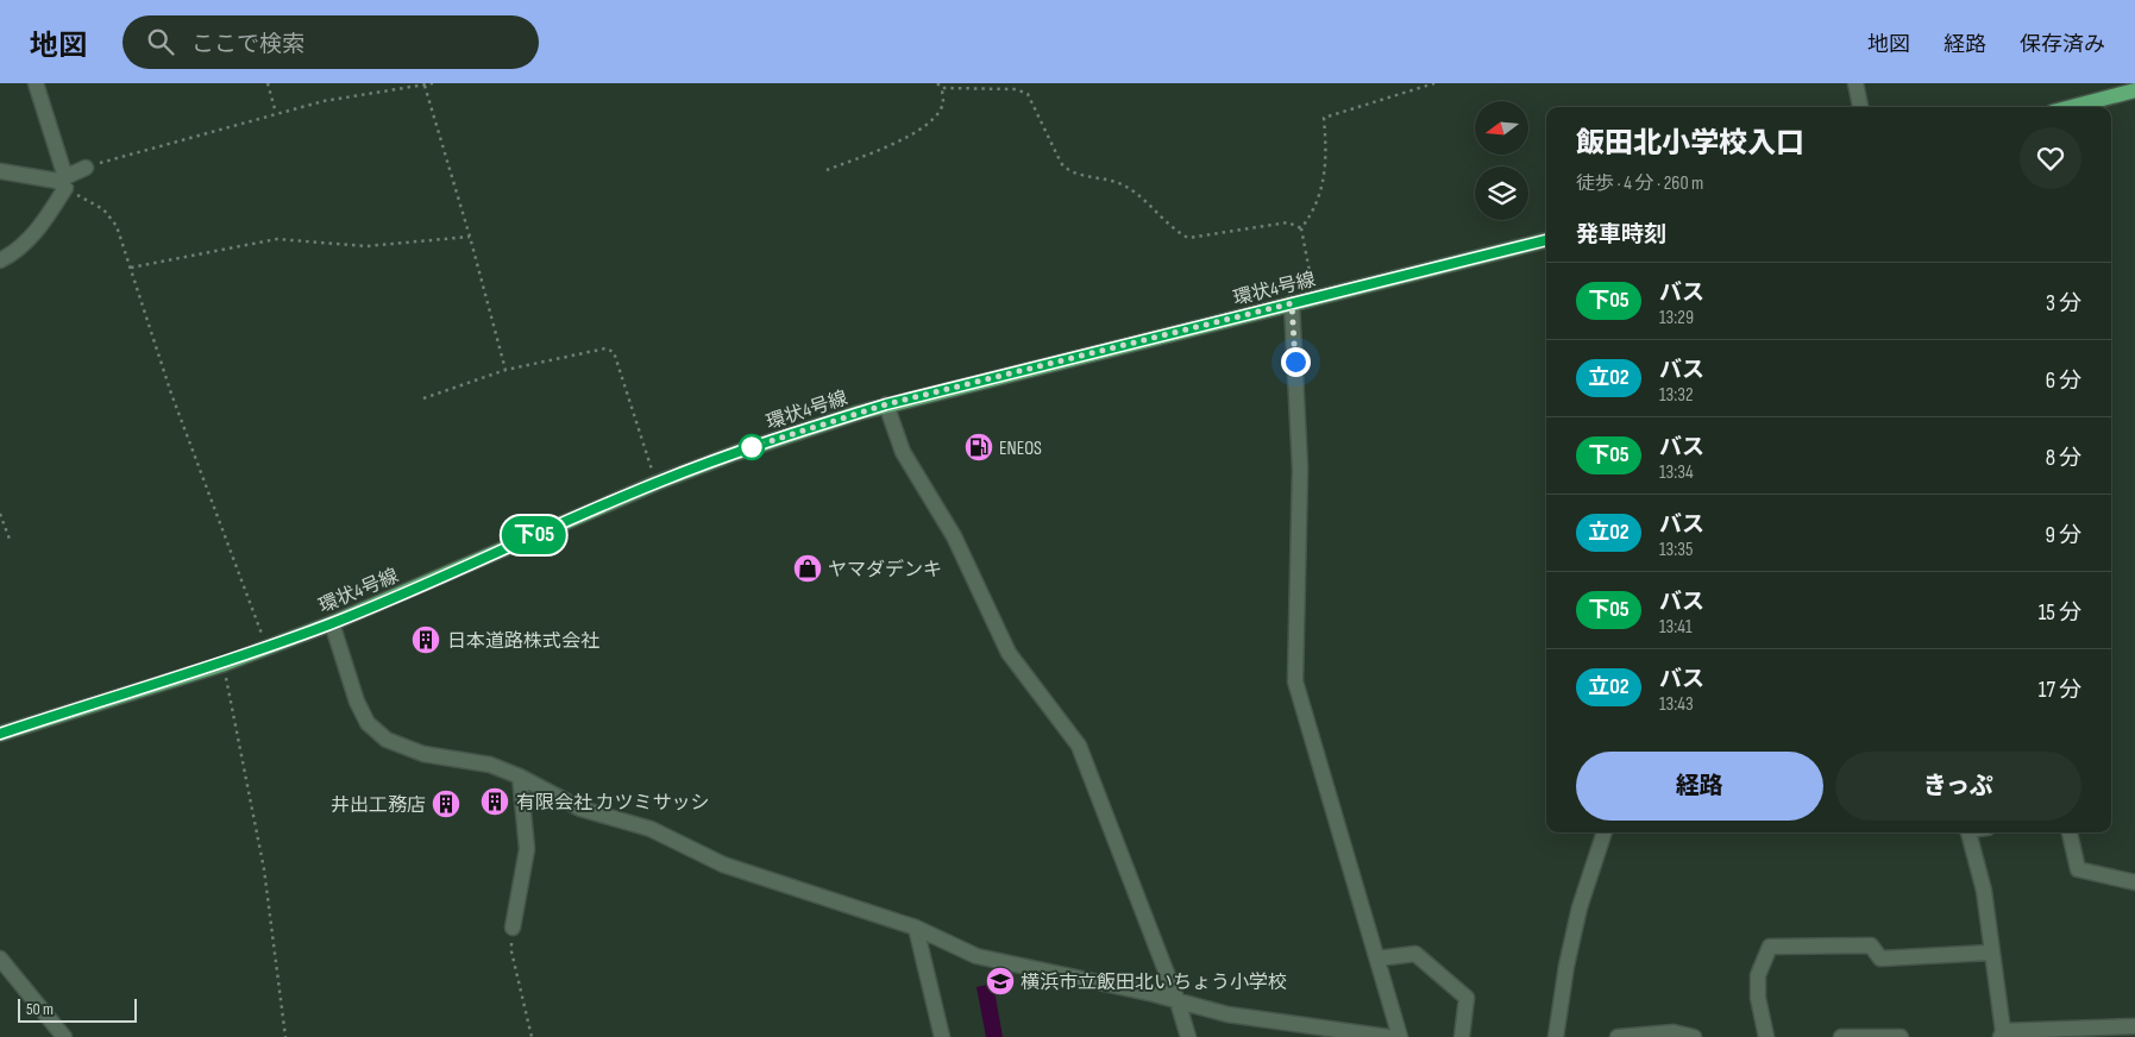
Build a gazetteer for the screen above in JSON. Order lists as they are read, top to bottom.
{
  "streets": {
    "main road": ["環状4号線"]
  },
  "places": {
    "fuel station": ["ENEOS"],
    "shop": ["ヤマダデンキ"],
    "building": ["日本道路株式会社", "有限会社 カツミサッシ", "井出工務店"],
    "school or university": ["横浜市立飯田北いちょう小学校"]
  },
  "lines": ["bus line 下05"],
  "scale_bar": "50 m",
  "north": "left",
  "page": {
    "header": "地図",
    "search": "ここで検索",
    "nav": ["地図", "経路", "保存済み"],
    "on_map": "下05",
    "heading": [
      ["飯田北小学校入口", "徒歩 · 4 分 · 260 m"],
      "発車時刻"
    ],
    "list": [
      {
        "mark": "下05",
        "name": "バス",
        "note": "13:29",
        "value": "3 分"
      },
      {
        "mark": "立02",
        "name": "バス",
        "note": "13:32",
        "value": "6 分"
      },
      {
        "mark": "下05",
        "name": "バス",
        "note": "13:34",
        "value": "8 分"
      },
      {
        "mark": "立02",
        "name": "バス",
        "note": "13:35",
        "value": "9 分"
      },
      {
        "mark": "下05",
        "name": "バス",
        "note": "13:41",
        "value": "15 分"
      },
      {
        "mark": "立02",
        "name": "バス",
        "note": "13:43",
        "value": "17 分"
      }
    ],
    "buttons": ["経路", "きっぷ"],
    "scale": "50 m"
  }
}
